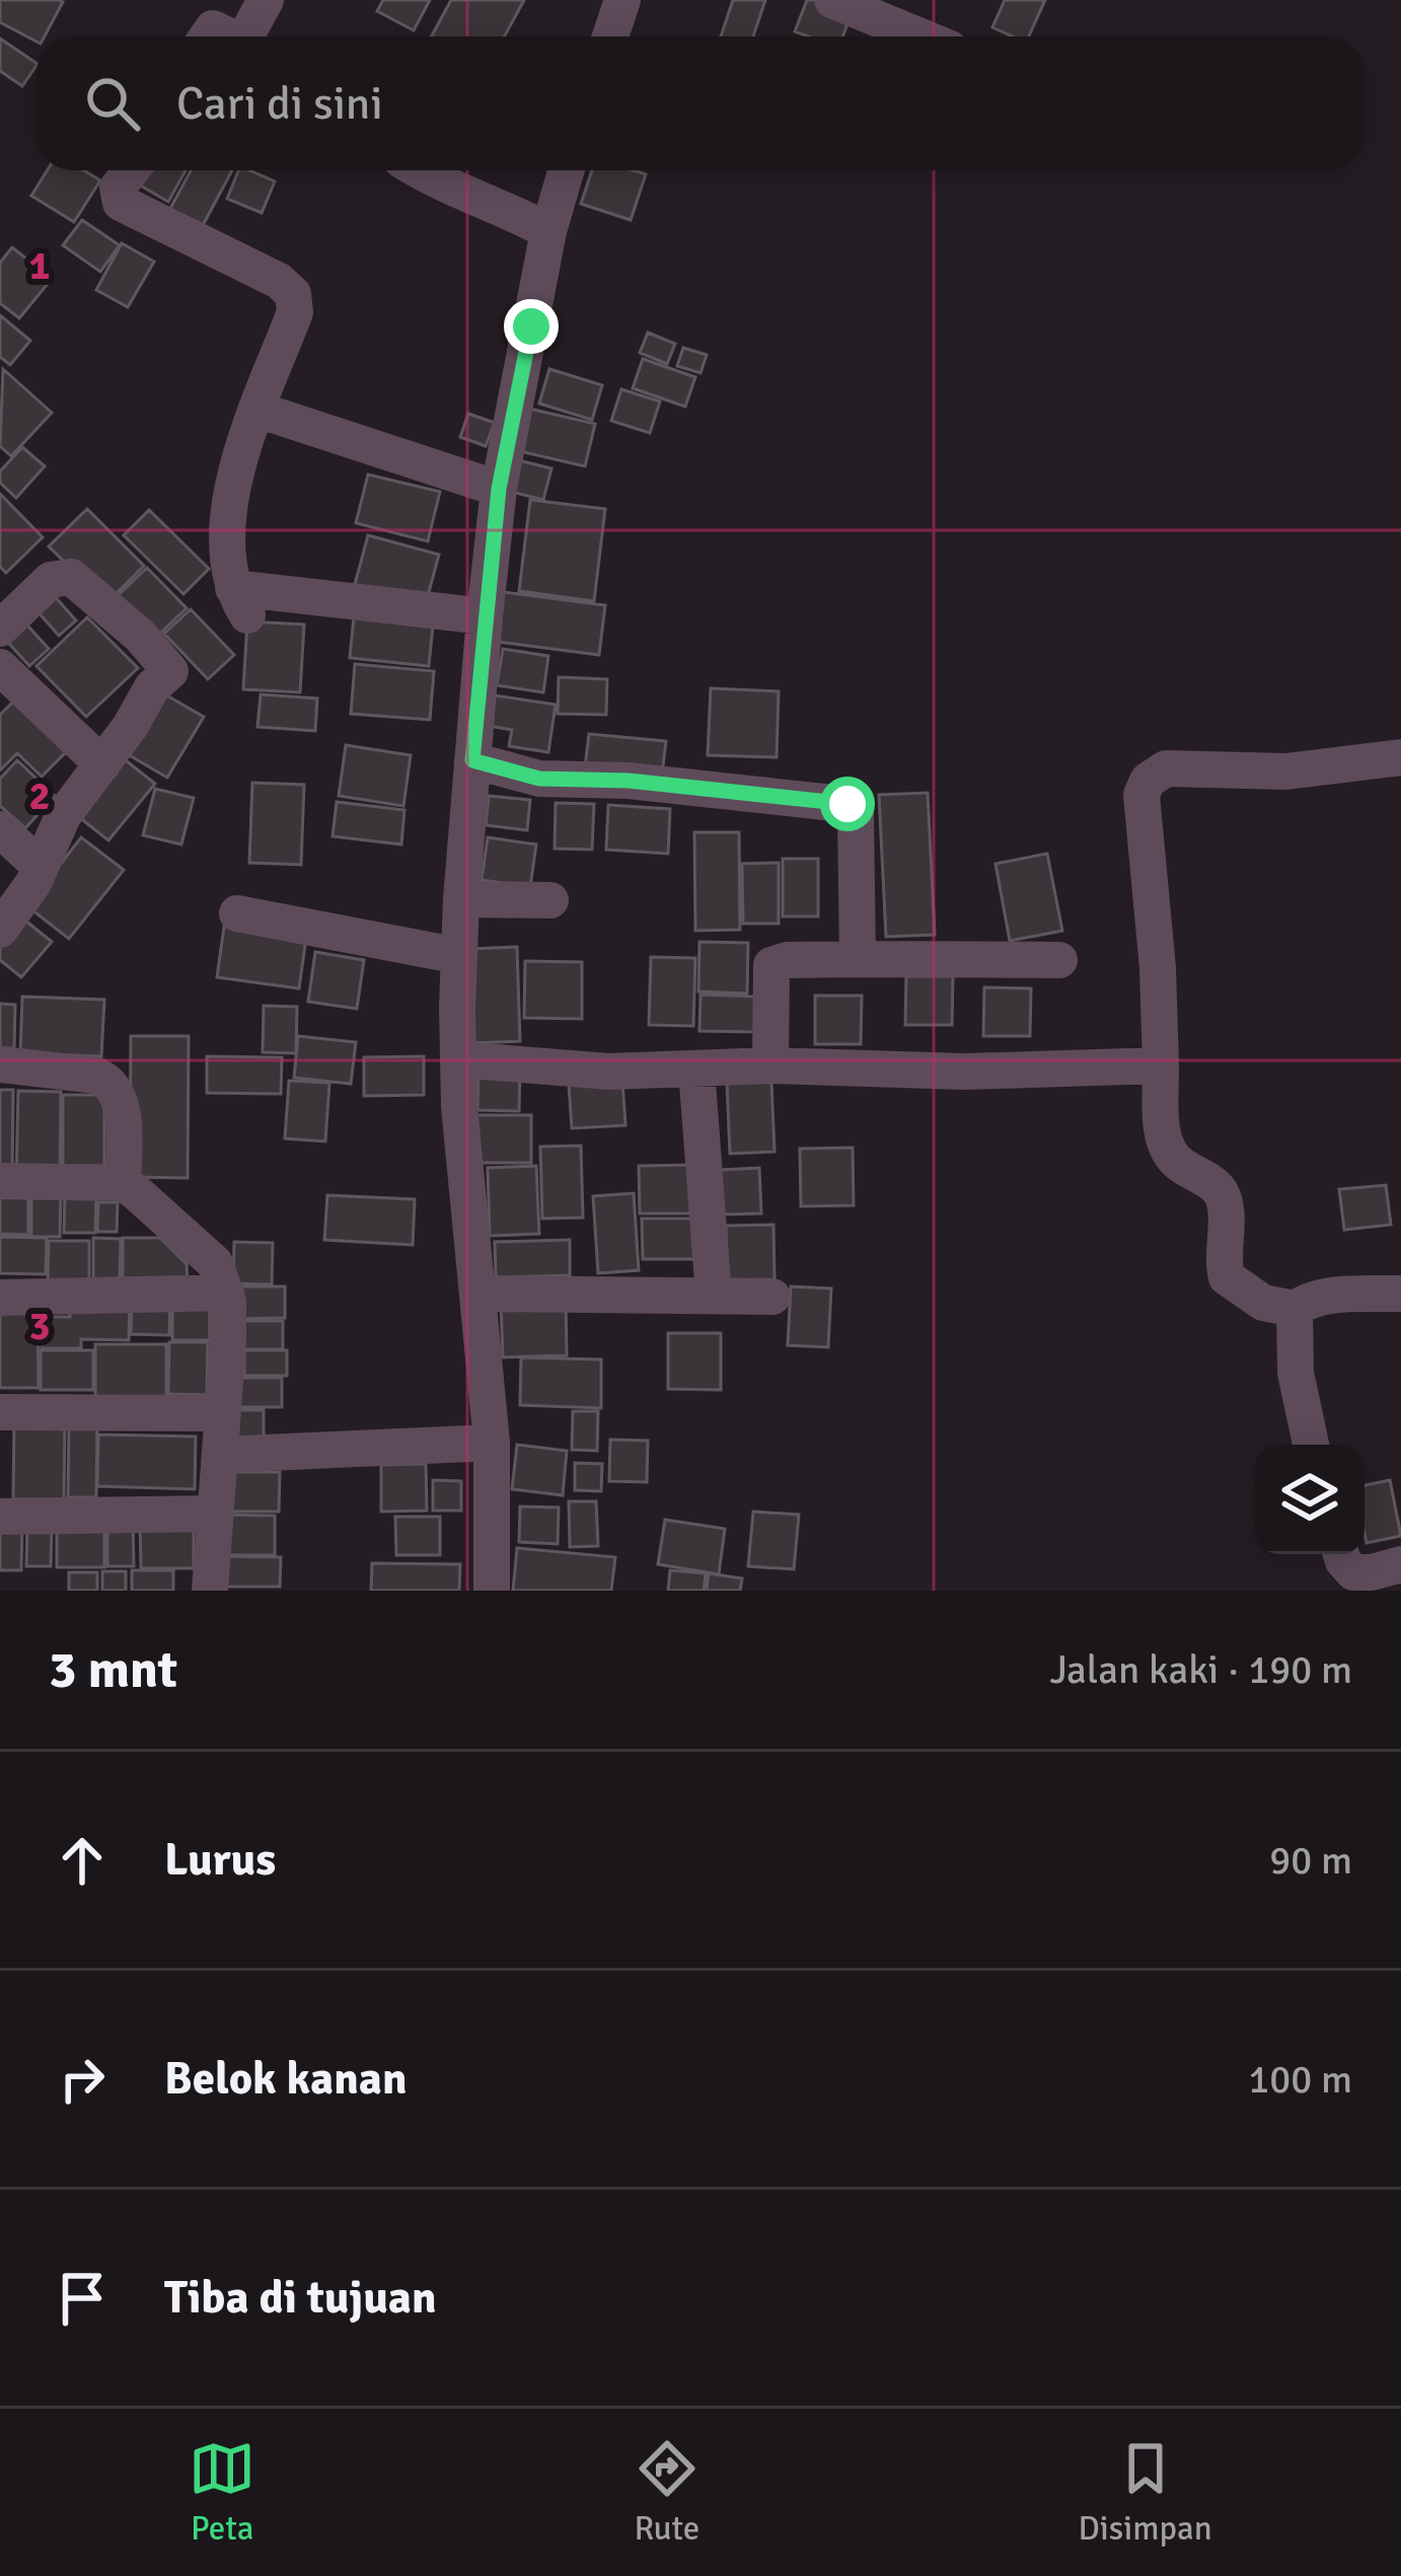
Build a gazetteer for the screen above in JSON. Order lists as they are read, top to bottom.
{
  "page": {
    "search": "Cari di sini",
    "heading": ["3 mnt", "Jalan kaki · 190 m"],
    "list": [
      ["Lurus", "90 m"],
      ["Belok kanan", "100 m"],
      "Tiba di tujuan"
    ],
    "nav": ["Peta", "Rute", "Disimpan"]
  },
  "grid": {
    "rows": ["1", "2", "3"]
  }
}
